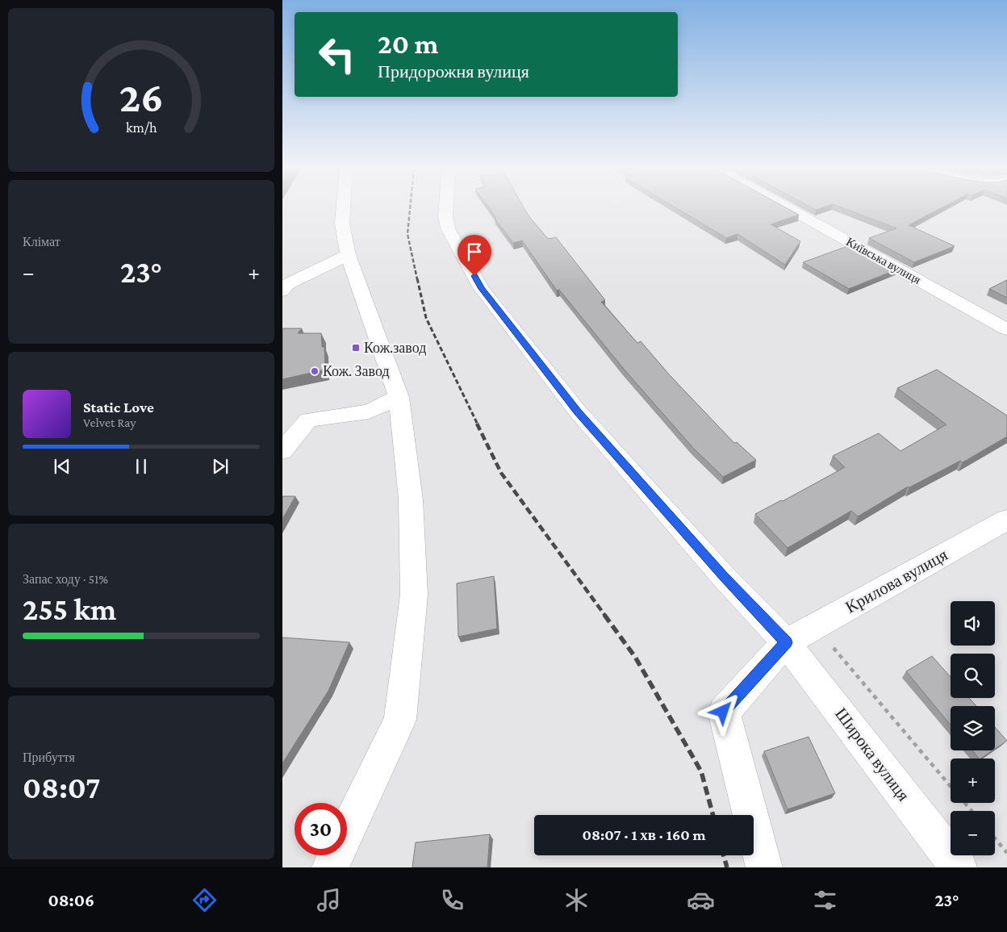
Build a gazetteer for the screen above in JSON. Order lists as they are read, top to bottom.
{
  "streets": {
    "street": ["Київська вулиця", "Крилова вулиця", "Широка вулиця"]
  },
  "crossings": [
    ["Крилова вулиця", "Широка вулиця"]
  ],
  "places": {
    "transit": ["Кож.завод"],
    "other": ["Кож. Завод"]
  },
  "page": {
    "turn": ["20 m", "Придорожня вулиця"],
    "tile": [
      "Клімат",
      ["Запас ходу · 51%", "255 km"],
      ["Прибуття", "08:07"]
    ],
    "heat": ["−", "23°", "+"],
    "song": ["Static Love", "Velvet Ray"],
    "map_buttons": ["+", "−"],
    "limit": "30",
    "trip": "08:07 · 1 хв · 160 m",
    "tabs": ["08:06", "23°"],
    "gauge": ["26", "km/h"]
  }
}
